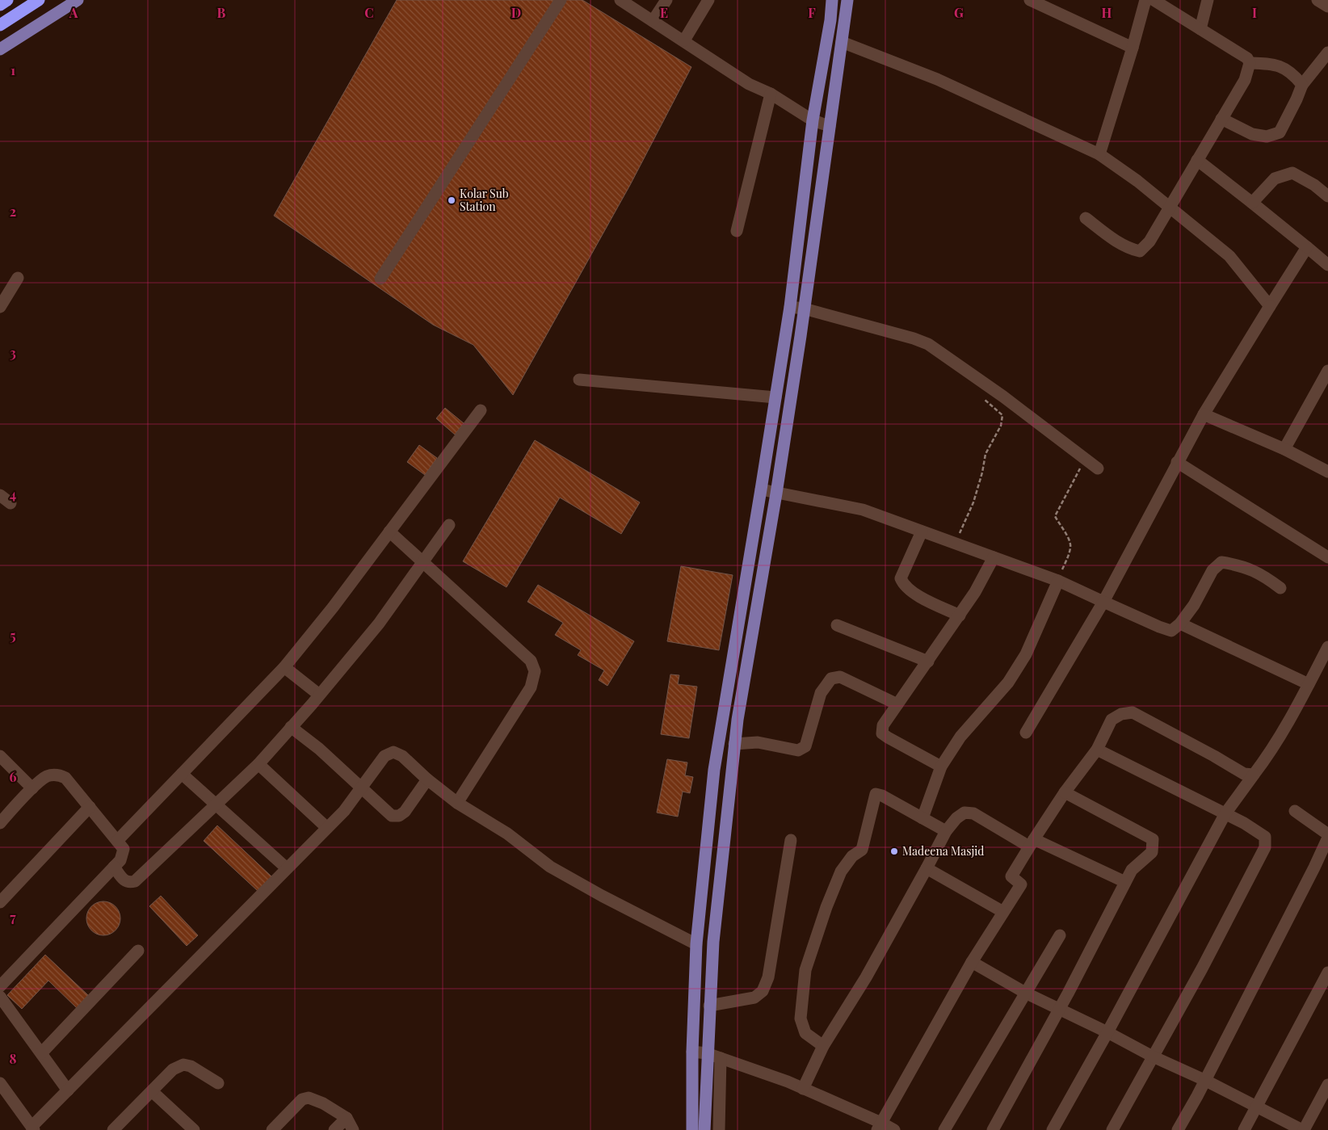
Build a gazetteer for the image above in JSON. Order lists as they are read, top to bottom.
{
  "places": ["Kolar Sub Station", "Madeena Masjid"],
  "grid": {
    "columns": [
      "A",
      "B",
      "C",
      "D",
      "E",
      "F",
      "G",
      "H",
      "I"
    ],
    "rows": [
      "1",
      "2",
      "3",
      "4",
      "5",
      "6",
      "7",
      "8"
    ]
  }
}
